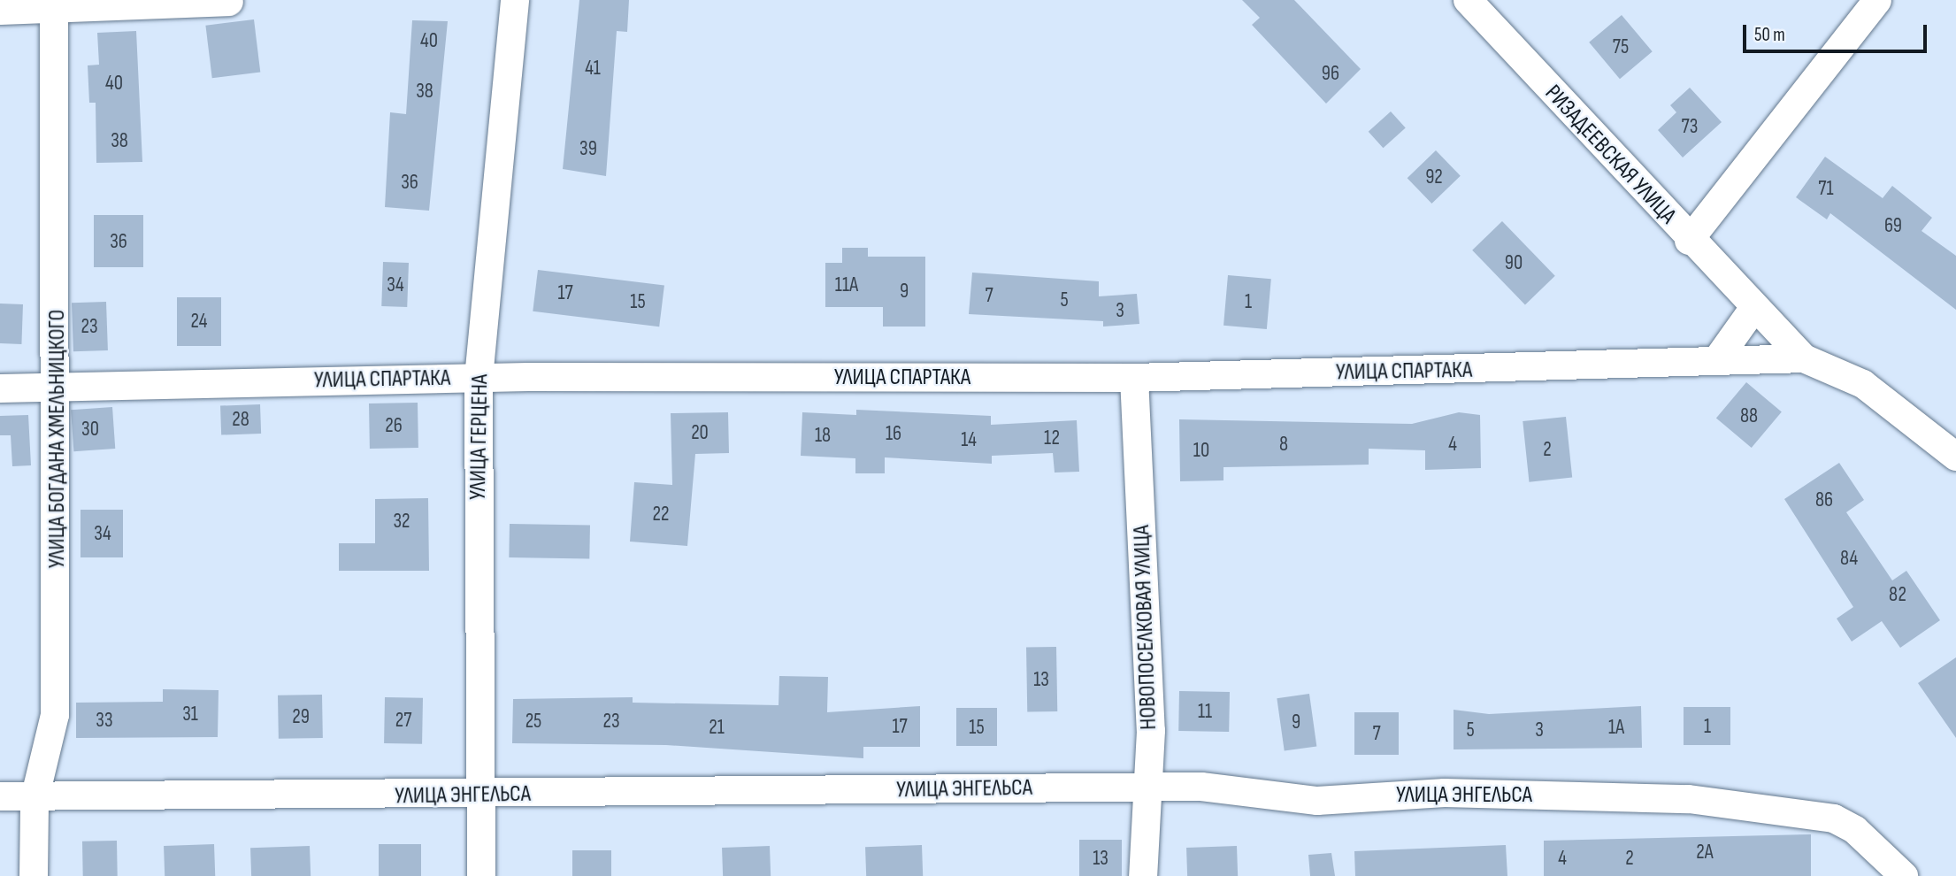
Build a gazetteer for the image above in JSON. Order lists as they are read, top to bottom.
{
  "streets": {
    "street": [
      "РИЗАДЕЕВСКАЯ УЛИЦА",
      "УЛИЦА СПАРТАКА",
      "УЛИЦА ГЕРЦЕНА",
      "УЛИЦА БОГДАНА ХМЕЛЬНИЦКОГО",
      "НОВОПОСЕЛКОВАЯ УЛИЦА",
      "УЛИЦА ЭНГЕЛЬСА"
    ]
  },
  "crossings": [
    ["РИЗАДЕЕВСКАЯ УЛИЦА", "УЛИЦА СПАРТАКА"],
    ["УЛИЦА СПАРТАКА", "УЛИЦА ГЕРЦЕНА"],
    ["УЛИЦА СПАРТАКА", "УЛИЦА БОГДАНА ХМЕЛЬНИЦКОГО"],
    ["УЛИЦА СПАРТАКА", "НОВОПОСЕЛКОВАЯ УЛИЦА"],
    ["УЛИЦА ГЕРЦЕНА", "УЛИЦА ЭНГЕЛЬСА"],
    ["УЛИЦА БОГДАНА ХМЕЛЬНИЦКОГО", "УЛИЦА ЭНГЕЛЬСА"],
    ["НОВОПОСЕЛКОВАЯ УЛИЦА", "УЛИЦА ЭНГЕЛЬСА"]
  ],
  "house_numbers": [
    "40",
    "75",
    "41",
    "96",
    "40",
    "38",
    "73",
    "38",
    "39",
    "92",
    "36",
    "71",
    "69",
    "36",
    "90",
    "34",
    "11А",
    "9",
    "17",
    "7",
    "5",
    "15",
    "1",
    "3",
    "24",
    "23",
    "88",
    "28",
    "26",
    "30",
    "20",
    "16",
    "18",
    "12",
    "14",
    "8",
    "4",
    "2",
    "10",
    "86",
    "22",
    "32",
    "34",
    "84",
    "82",
    "13",
    "11",
    "31",
    "29",
    "33",
    "27",
    "25",
    "23",
    "9",
    "17",
    "1",
    "21",
    "15",
    "1А",
    "5",
    "3",
    "7",
    "2А",
    "13",
    "4",
    "2"
  ],
  "scale_bar": "50 m"
}
